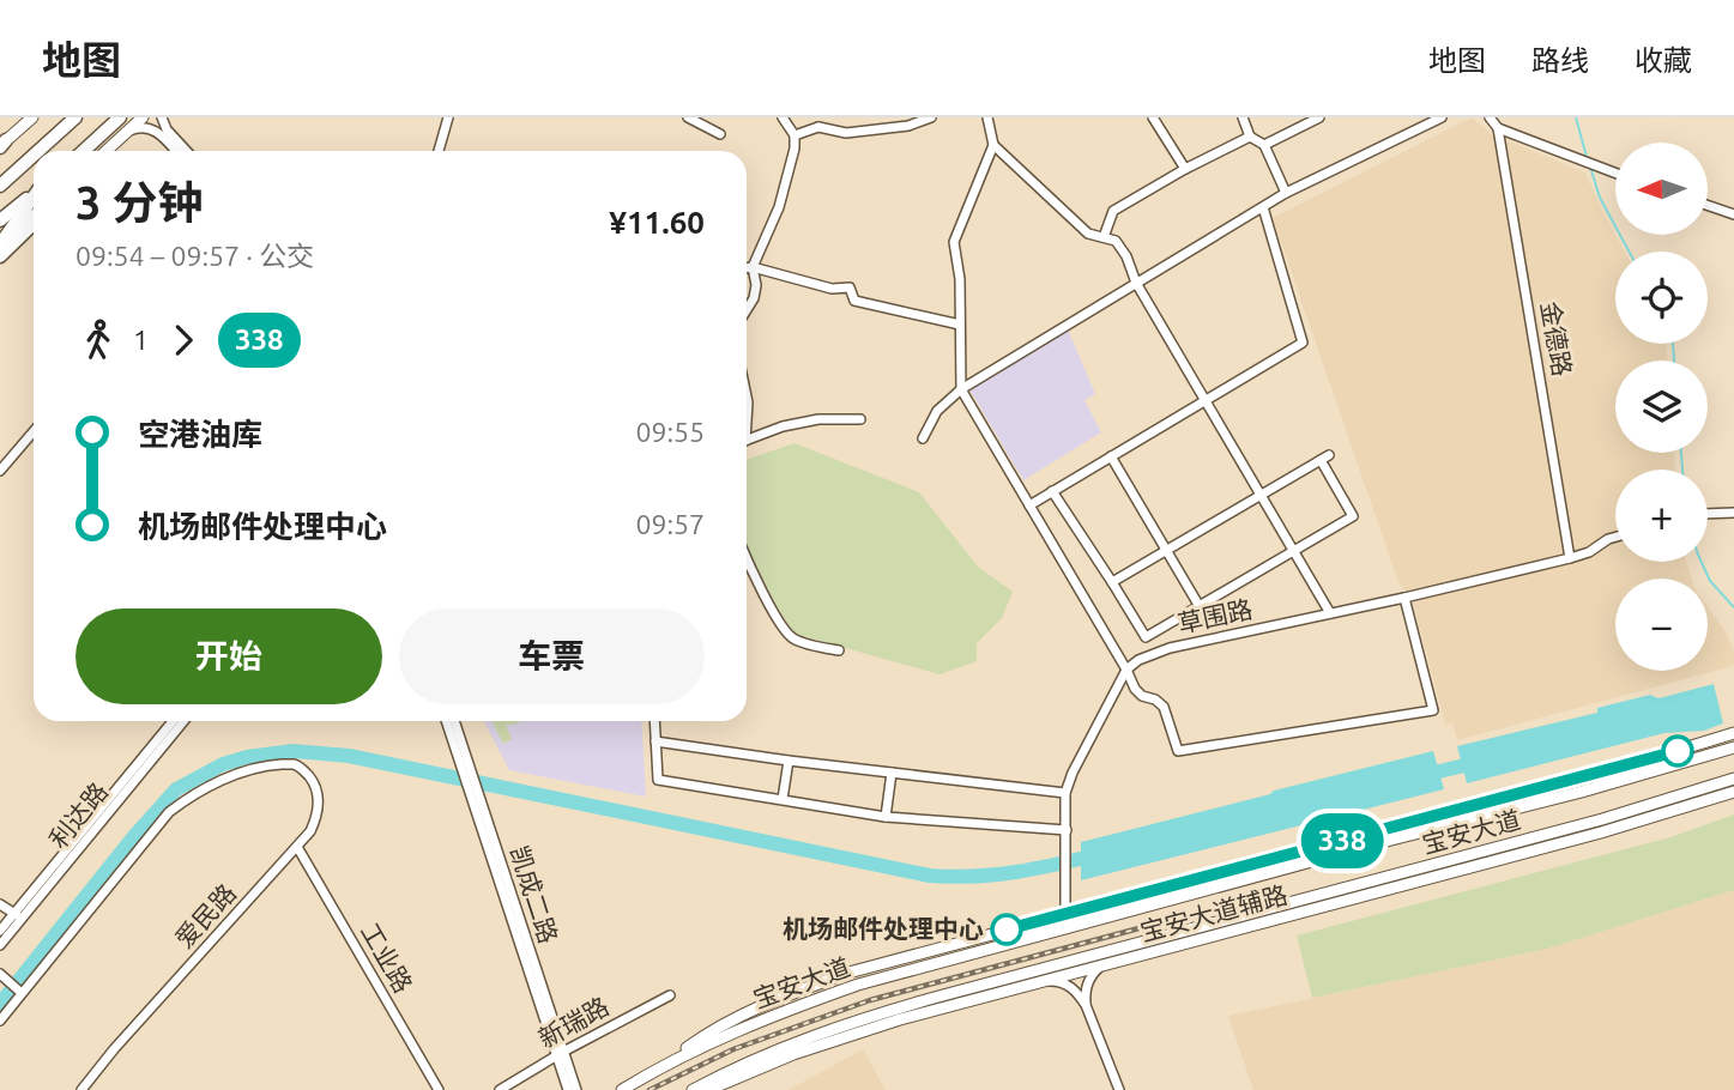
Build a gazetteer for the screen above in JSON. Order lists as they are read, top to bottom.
{
  "streets": {
    "main road": ["宝安大道", "宝安大道辅路"],
    "street": [
      "金德路",
      "草围路",
      "利达路",
      "凯成二路",
      "爱民路",
      "工业路",
      "新瑞路"
    ]
  },
  "crossings": [
    ["金德路", "草围路"],
    ["宝安大道", "宝安大道辅路"],
    ["凯成二路", "新瑞路"],
    ["爱民路", "工业路"]
  ],
  "places": ["机场邮件处理中心"],
  "lines": ["bus line 338"],
  "north": "left",
  "page": {
    "header": "地图",
    "nav": ["地图", "路线", "收藏"],
    "on_map": "338",
    "map_buttons": ["+", "−"],
    "heading": ["3 分钟", "09:54 – 09:57 · 公交", "¥11.60"],
    "legs": ["1", "338"],
    "list": [
      {
        "name": "空港油库",
        "value": "09:55"
      },
      {
        "name": "机场邮件处理中心",
        "value": "09:57"
      }
    ],
    "buttons": ["开始", "车票"]
  }
}
